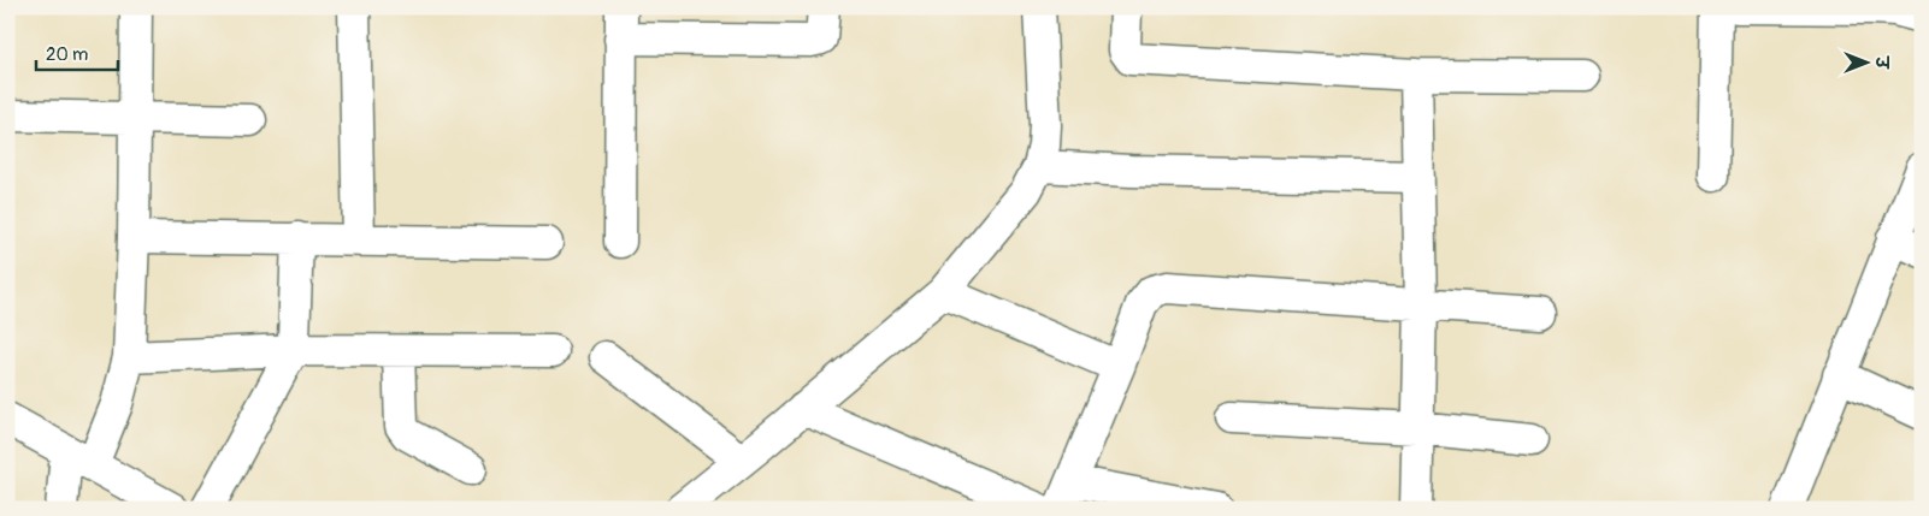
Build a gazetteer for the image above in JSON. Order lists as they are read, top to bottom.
{
  "scale_bar": "20 m",
  "north": "right"
}
